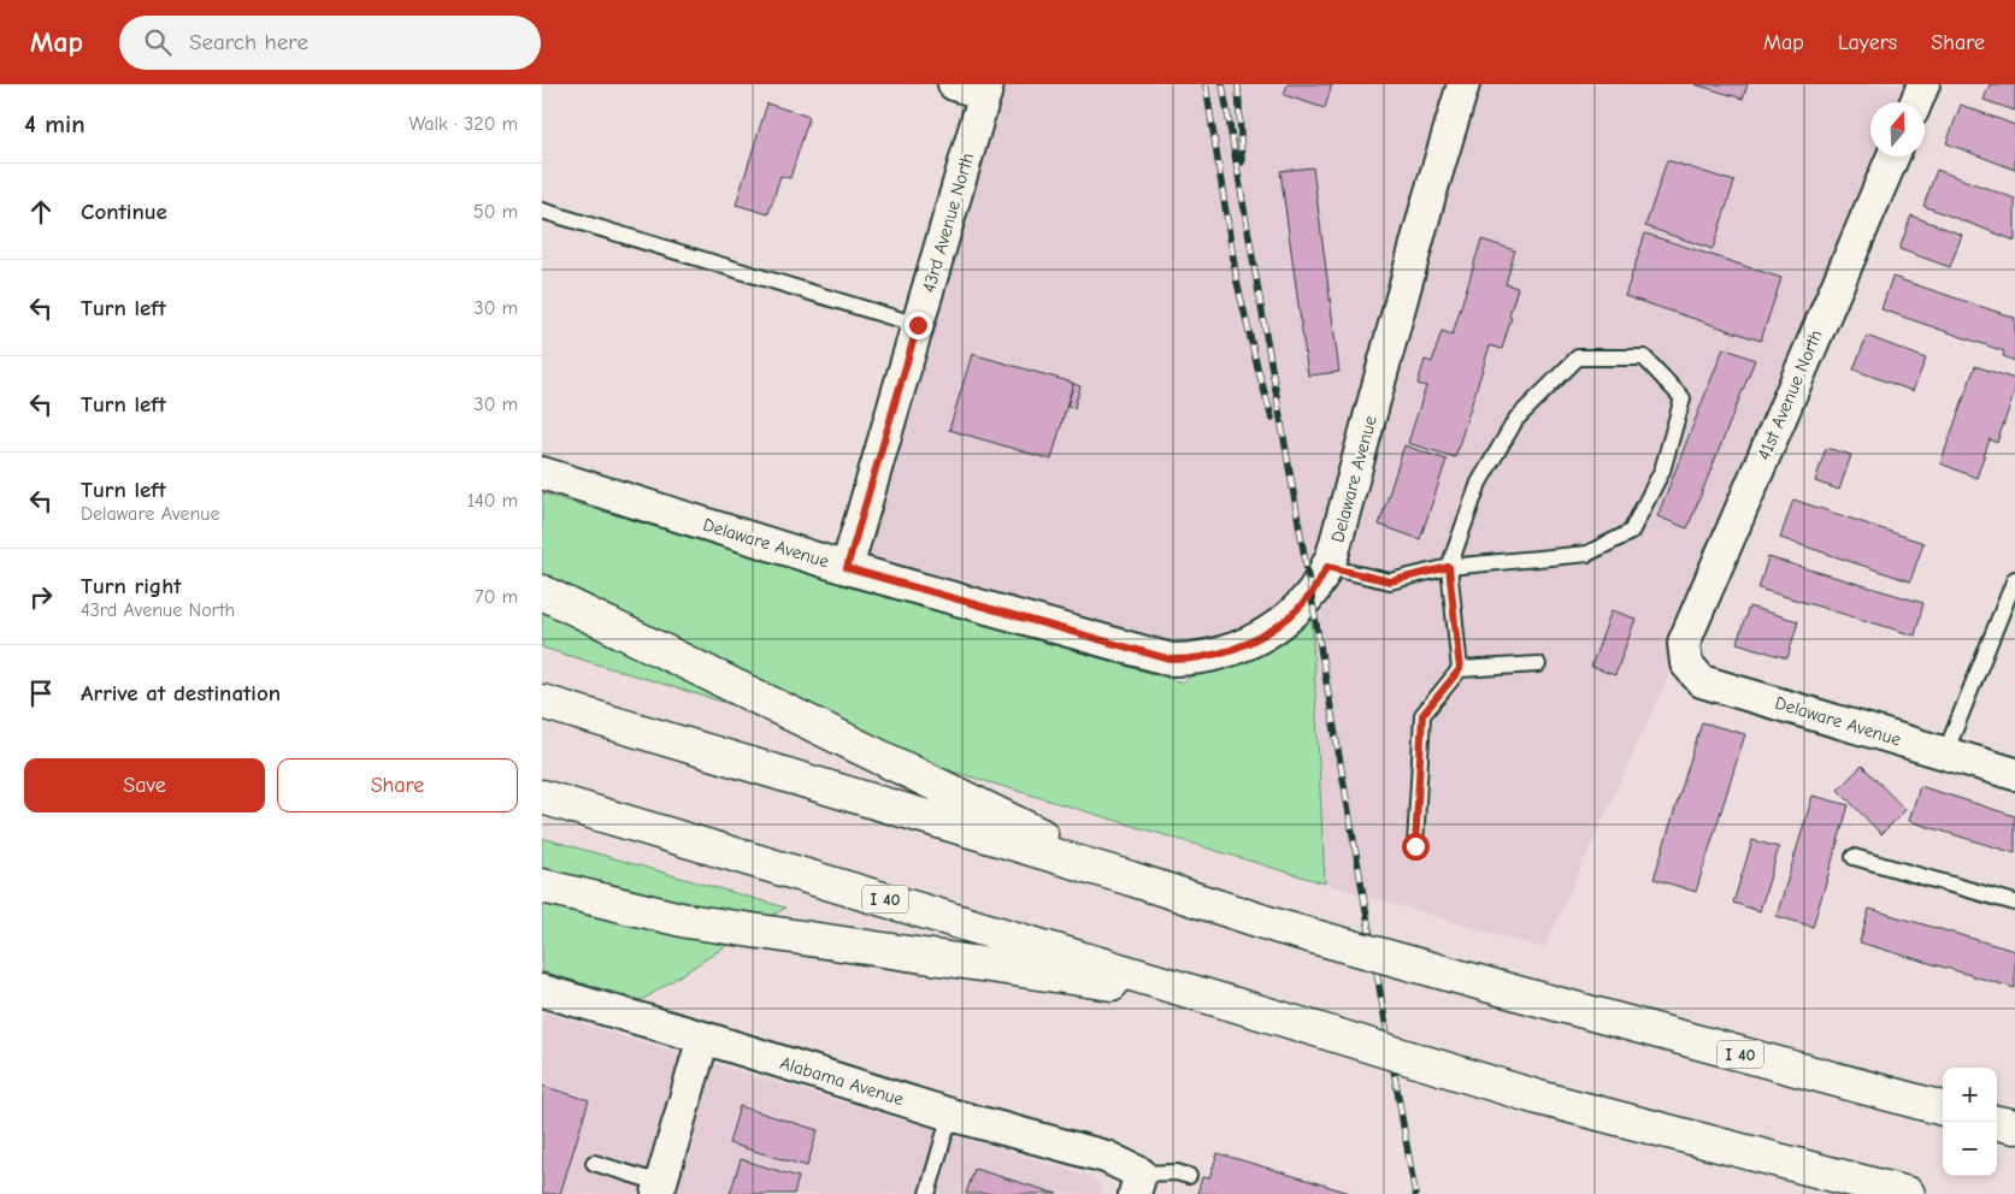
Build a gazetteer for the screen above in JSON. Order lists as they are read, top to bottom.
{
  "streets": {
    "highway": ["I 40"],
    "street": [
      "43rd Avenue North",
      "41st Avenue North",
      "Delaware Avenue",
      "Alabama Avenue"
    ]
  },
  "crossings": [
    ["43rd Avenue North", "Delaware Avenue"],
    ["41st Avenue North", "Delaware Avenue"]
  ],
  "north": "top",
  "page": {
    "header": "Map",
    "search": "Search here",
    "nav": ["Map", "Layers", "Share"],
    "heading": ["4 min", "Walk · 320 m"],
    "list": [
      ["Continue", "50 m"],
      ["Turn left", "30 m"],
      ["Turn left", "30 m"],
      ["Turn left", "Delaware Avenue", "140 m"],
      ["Turn right", "43rd Avenue North", "70 m"],
      "Arrive at destination"
    ],
    "buttons": ["Save", "Share"],
    "map_buttons": ["+", "−"]
  }
}
